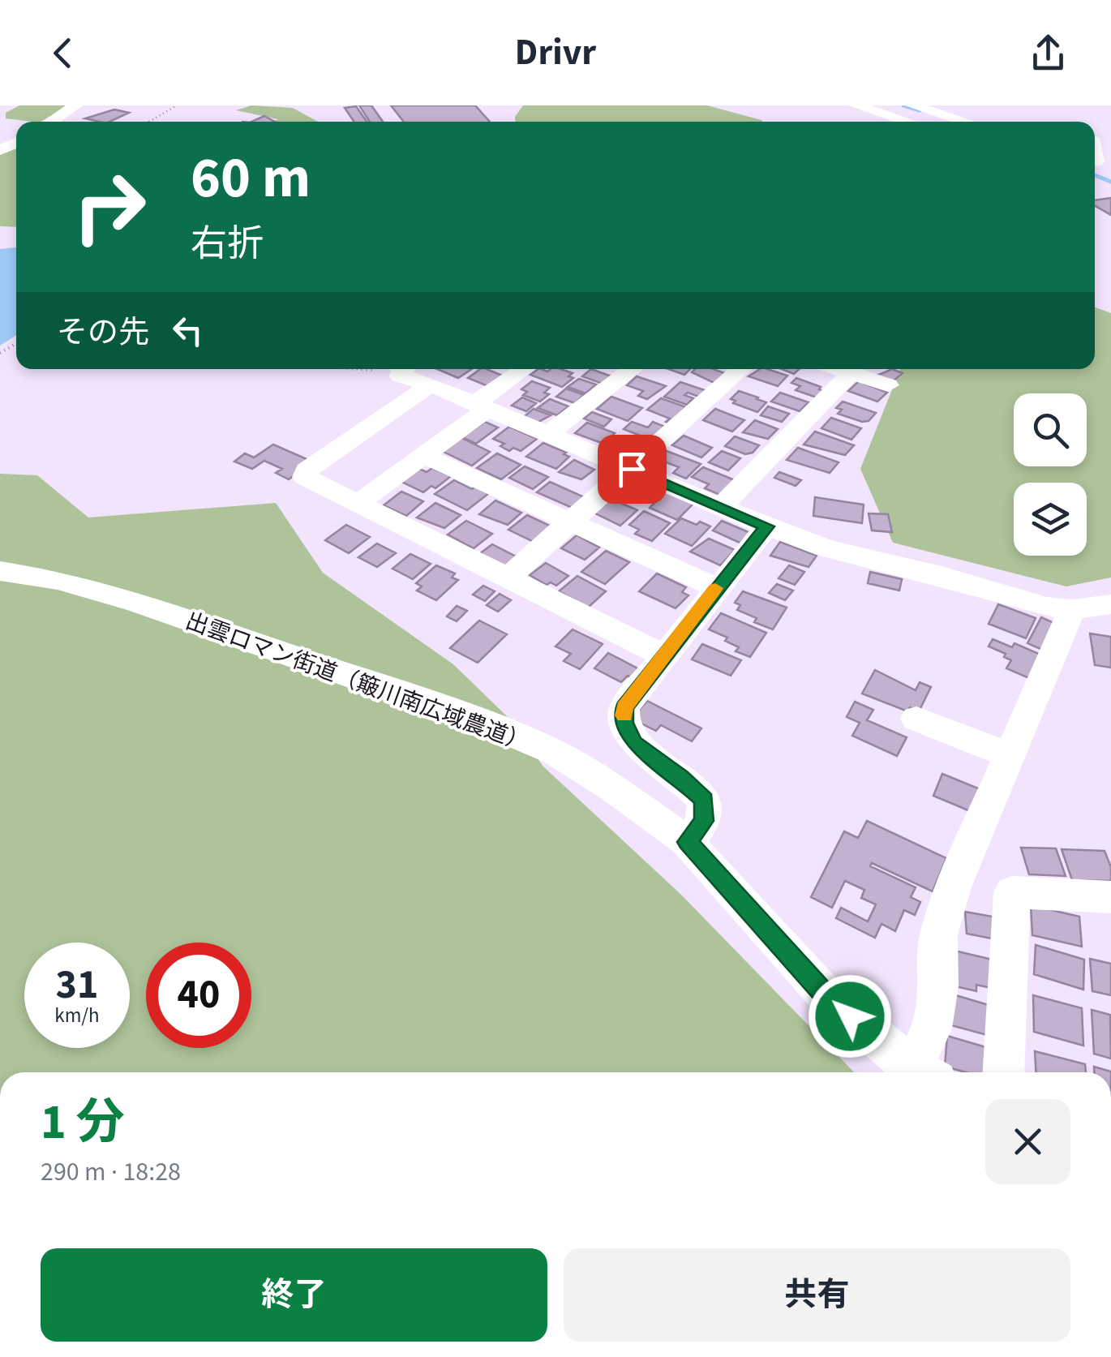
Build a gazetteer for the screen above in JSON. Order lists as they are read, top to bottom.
{
  "streets": {
    "street": ["出雲ロマン街道（簸川南広域農道）"]
  },
  "page": {
    "header": "Drivr",
    "turn": ["60 m", "右折"],
    "then": "その先",
    "speed": "31 km/h",
    "limit": "40",
    "heading": ["1 分", "290 m · 18:28"],
    "buttons": ["終了", "共有"]
  }
}
